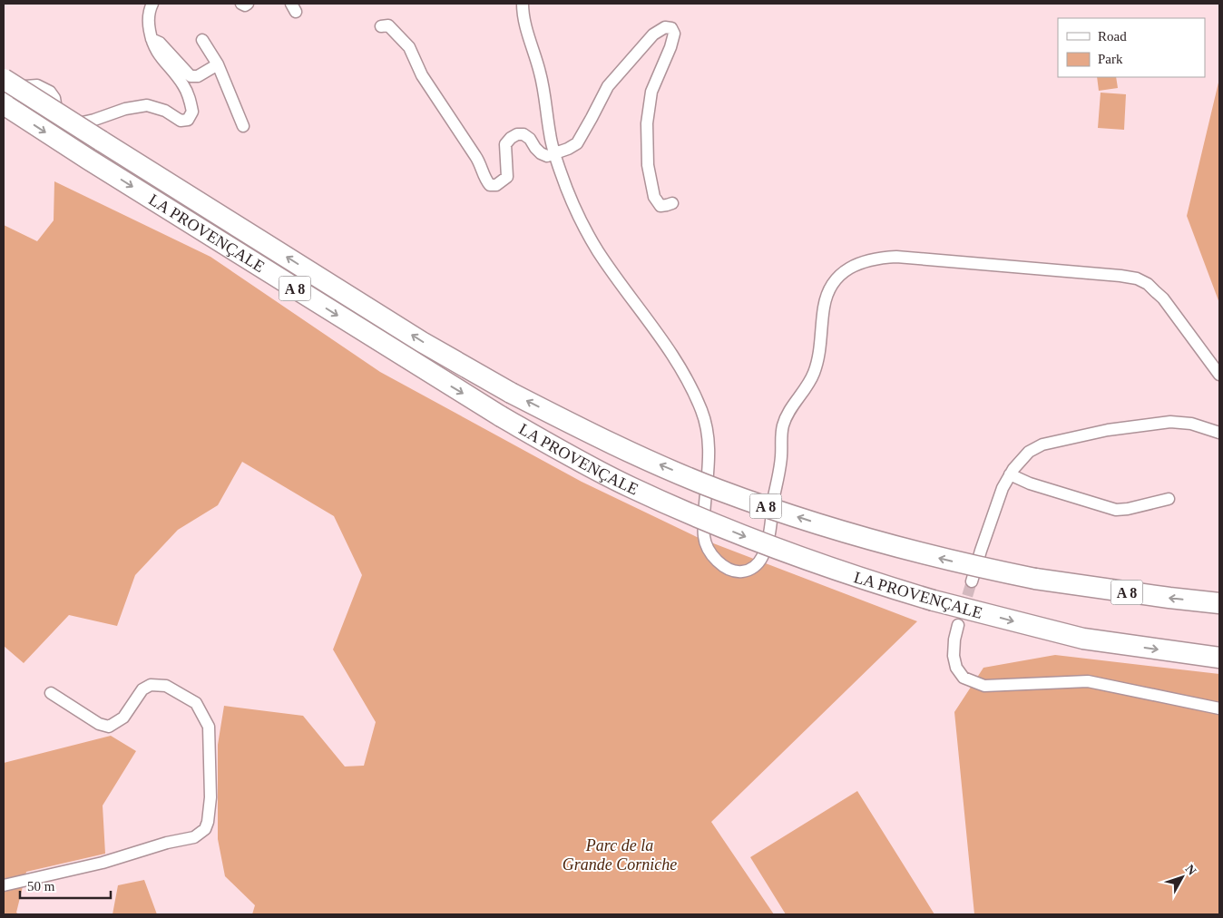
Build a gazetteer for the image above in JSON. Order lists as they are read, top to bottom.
{
  "streets": {
    "highway": ["LA PROVENÇALE", "A 8"]
  },
  "parks": ["Parc de la Grande Corniche"],
  "legend": ["Road", "Park"],
  "scale_bar": "50 m",
  "north": "top right"
}
